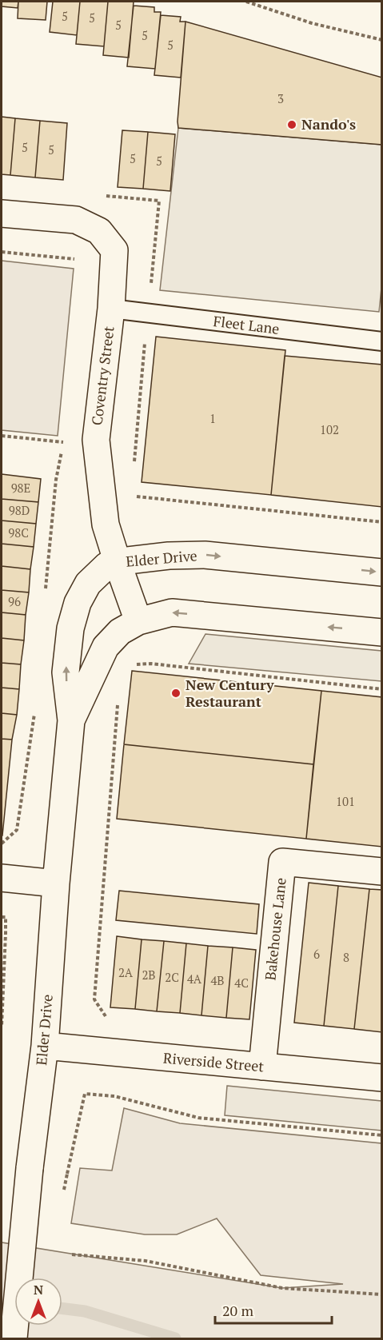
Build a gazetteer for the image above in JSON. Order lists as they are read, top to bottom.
{
  "streets": {
    "street": [
      "Coventry Street",
      "Elder Drive",
      "Bakehouse Lane",
      "Riverside Street"
    ],
    "lane": ["Fleet Lane"]
  },
  "crossings": [
    ["Fleet Lane", "Coventry Street"],
    ["Coventry Street", "Elder Drive"],
    ["Elder Drive", "Riverside Street"],
    ["Bakehouse Lane", "Riverside Street"]
  ],
  "places": ["Nando's", "New Century Restaurant"],
  "house_numbers": [
    "5",
    "5",
    "5",
    "5",
    "5",
    "3",
    "5",
    "5",
    "5",
    "5",
    "1",
    "102",
    "98E",
    "98D",
    "98C",
    "96",
    "101",
    "6",
    "8",
    "2A",
    "2B",
    "2C",
    "4A",
    "4B",
    "4C"
  ],
  "scale_bar": "20 m",
  "north": "top"
}
